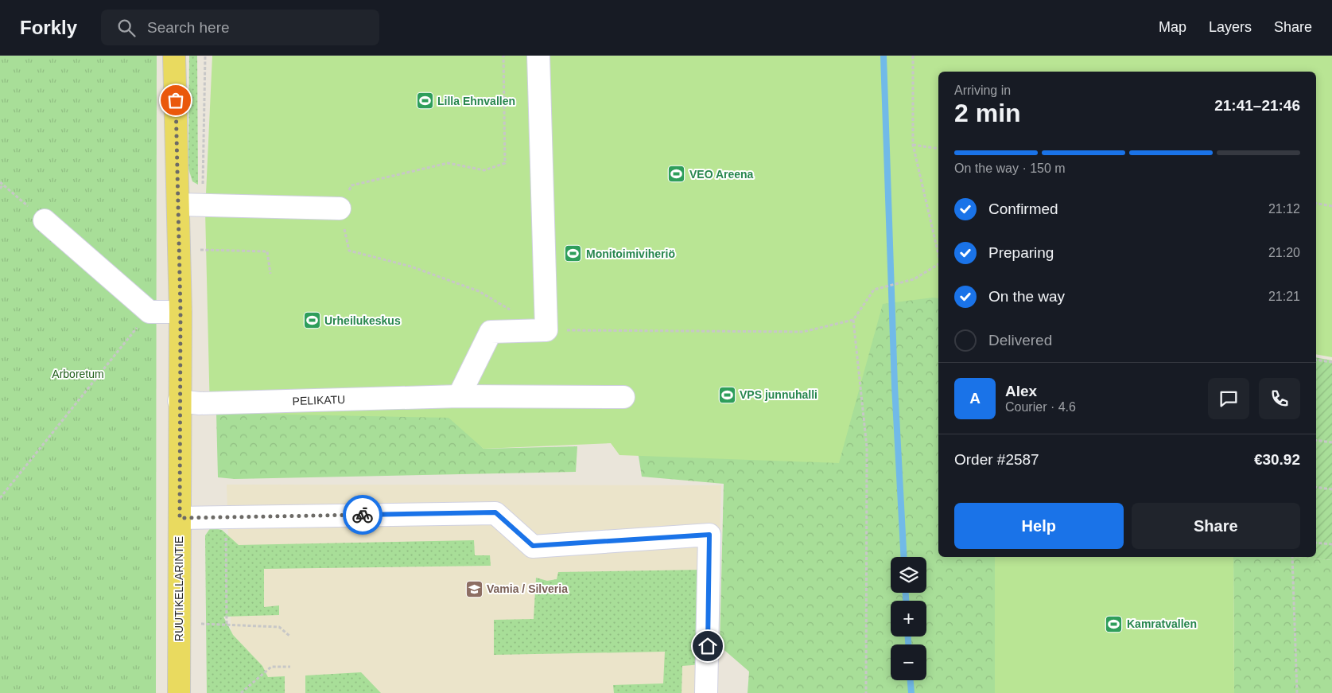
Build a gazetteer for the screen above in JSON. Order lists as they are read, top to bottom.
{
  "streets": {
    "main road": ["RUUTIKELLARINTIE"],
    "lane": ["PELIKATU"]
  },
  "crossings": [
    ["PELIKATU", "RUUTIKELLARINTIE"]
  ],
  "parks": ["Arboretum"],
  "places": {
    "sports": [
      "Lilla Ehnvallen",
      "VEO Areena",
      "Monitoimiviheriö",
      "Urheilukeskus",
      "VPS junnuhalli",
      "Kamratvallen"
    ],
    "school or university": ["Vamia / Silveria"]
  },
  "page": {
    "header": "Forkly",
    "search": "Search here",
    "nav": ["Map", "Layers", "Share"],
    "heading": ["2 min", "Arriving in", "21:41–21:46"],
    "panel": [
      "Alex",
      "Courier · 4.6",
      "Order #2587",
      "€30.92"
    ],
    "bar": "On the way · 150 m",
    "list": [
      ["Confirmed", "21:12"],
      ["Preparing", "21:20"],
      ["On the way", "21:21"],
      "Delivered"
    ],
    "round": "A",
    "buttons": ["Help", "Share"],
    "map_buttons": ["+", "−"]
  }
}
